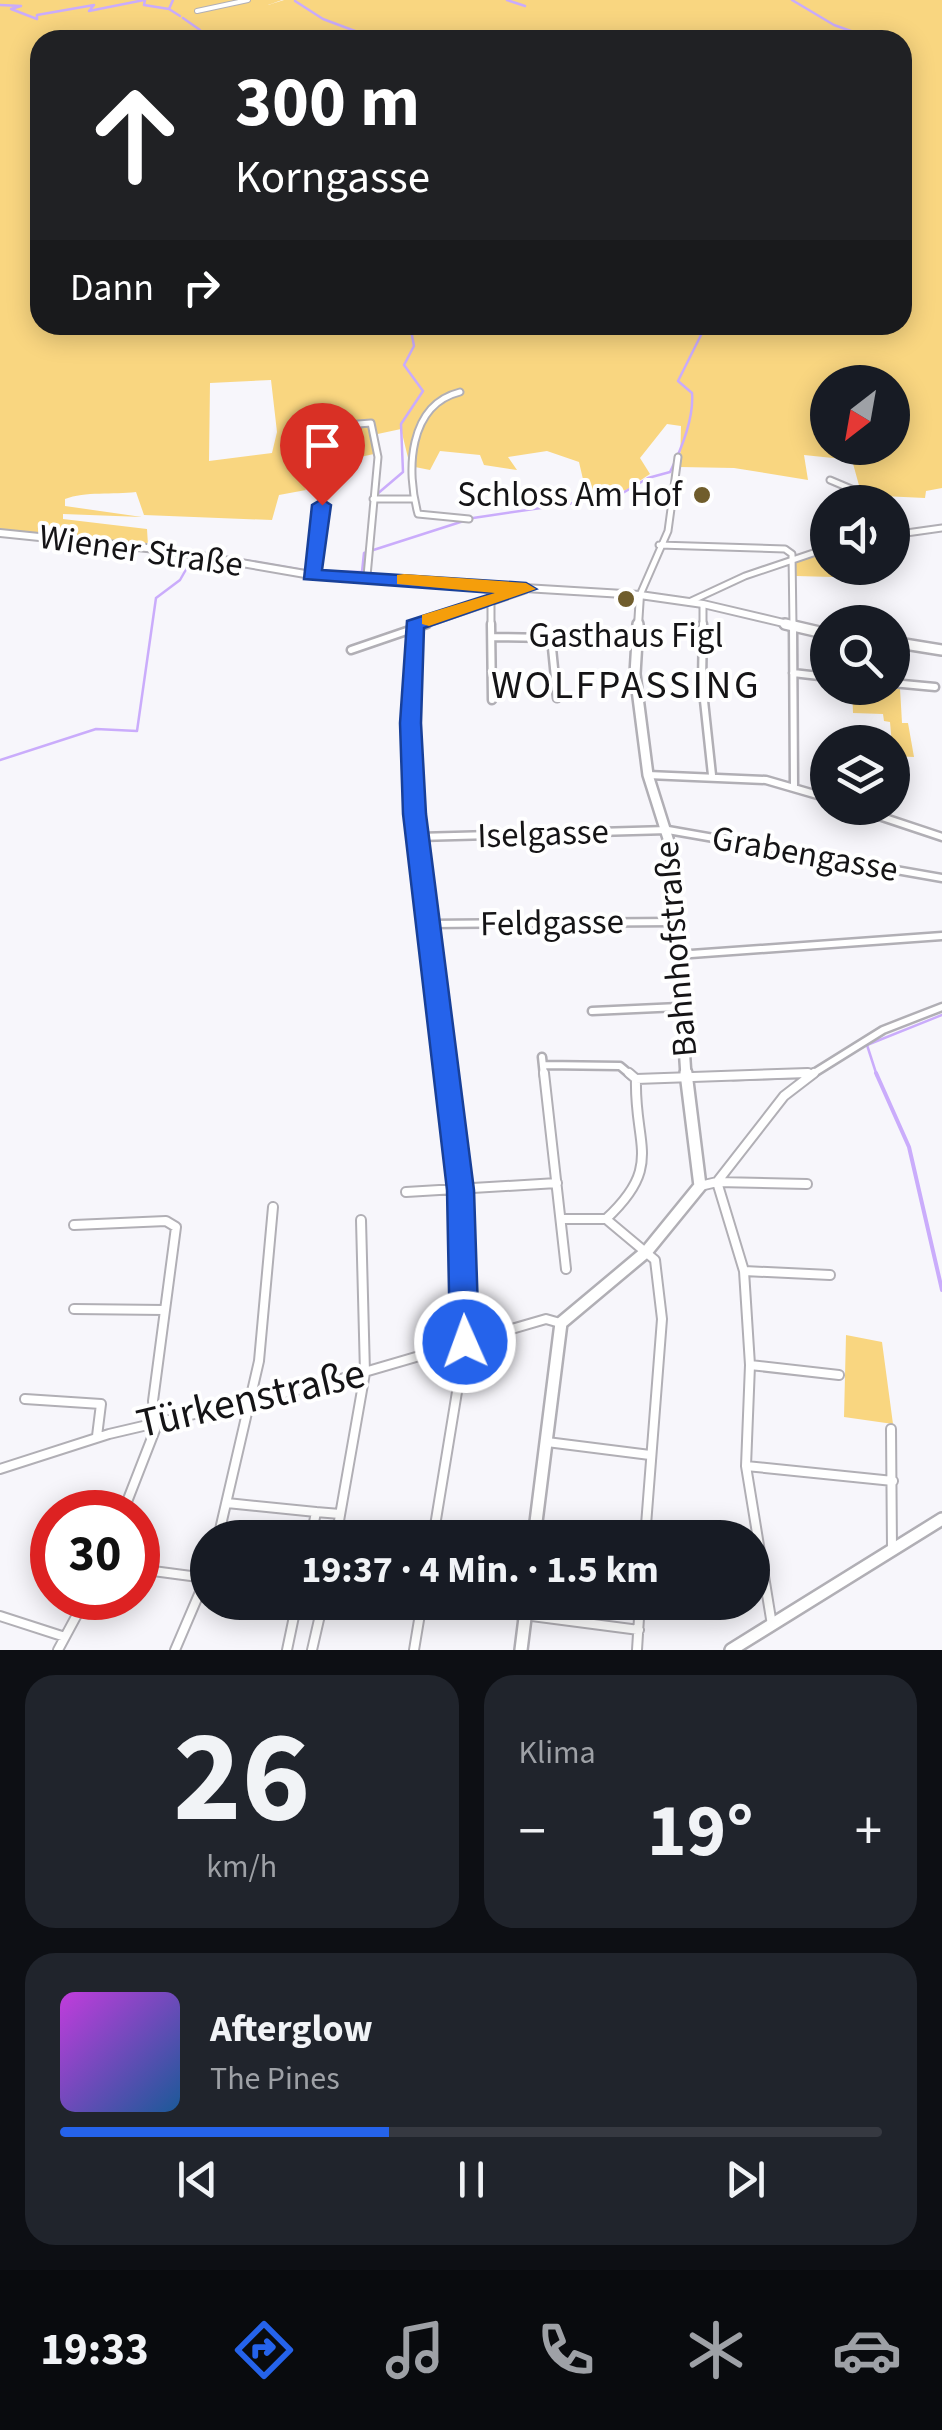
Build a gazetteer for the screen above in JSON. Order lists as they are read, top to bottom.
{
  "streets": {
    "main road": ["Wiener Straße"],
    "street": [
      "Iselgasse",
      "Grabengasse",
      "Feldgasse",
      "Bahnhofstraße",
      "Türkenstraße"
    ]
  },
  "crossings": [
    ["Wiener Straße", "Bahnhofstraße"],
    ["Iselgasse", "Grabengasse"],
    ["Iselgasse", "Bahnhofstraße"],
    ["Grabengasse", "Bahnhofstraße"],
    ["Feldgasse", "Bahnhofstraße"]
  ],
  "districts": ["WOLFPASSING"],
  "places": ["Schloss Am Hof", "Gasthaus Figl"],
  "north": "bottom left",
  "page": {
    "turn": ["300 m", "Korngasse"],
    "then": "Dann",
    "limit": "30",
    "trip": "19:37 · 4 Min. · 1.5 km",
    "tile": [
      ["26", "km/h"],
      "Klima"
    ],
    "heat": ["−", "19°", "+"],
    "song": ["Afterglow", "The Pines"],
    "tabs": "19:33"
  }
}
